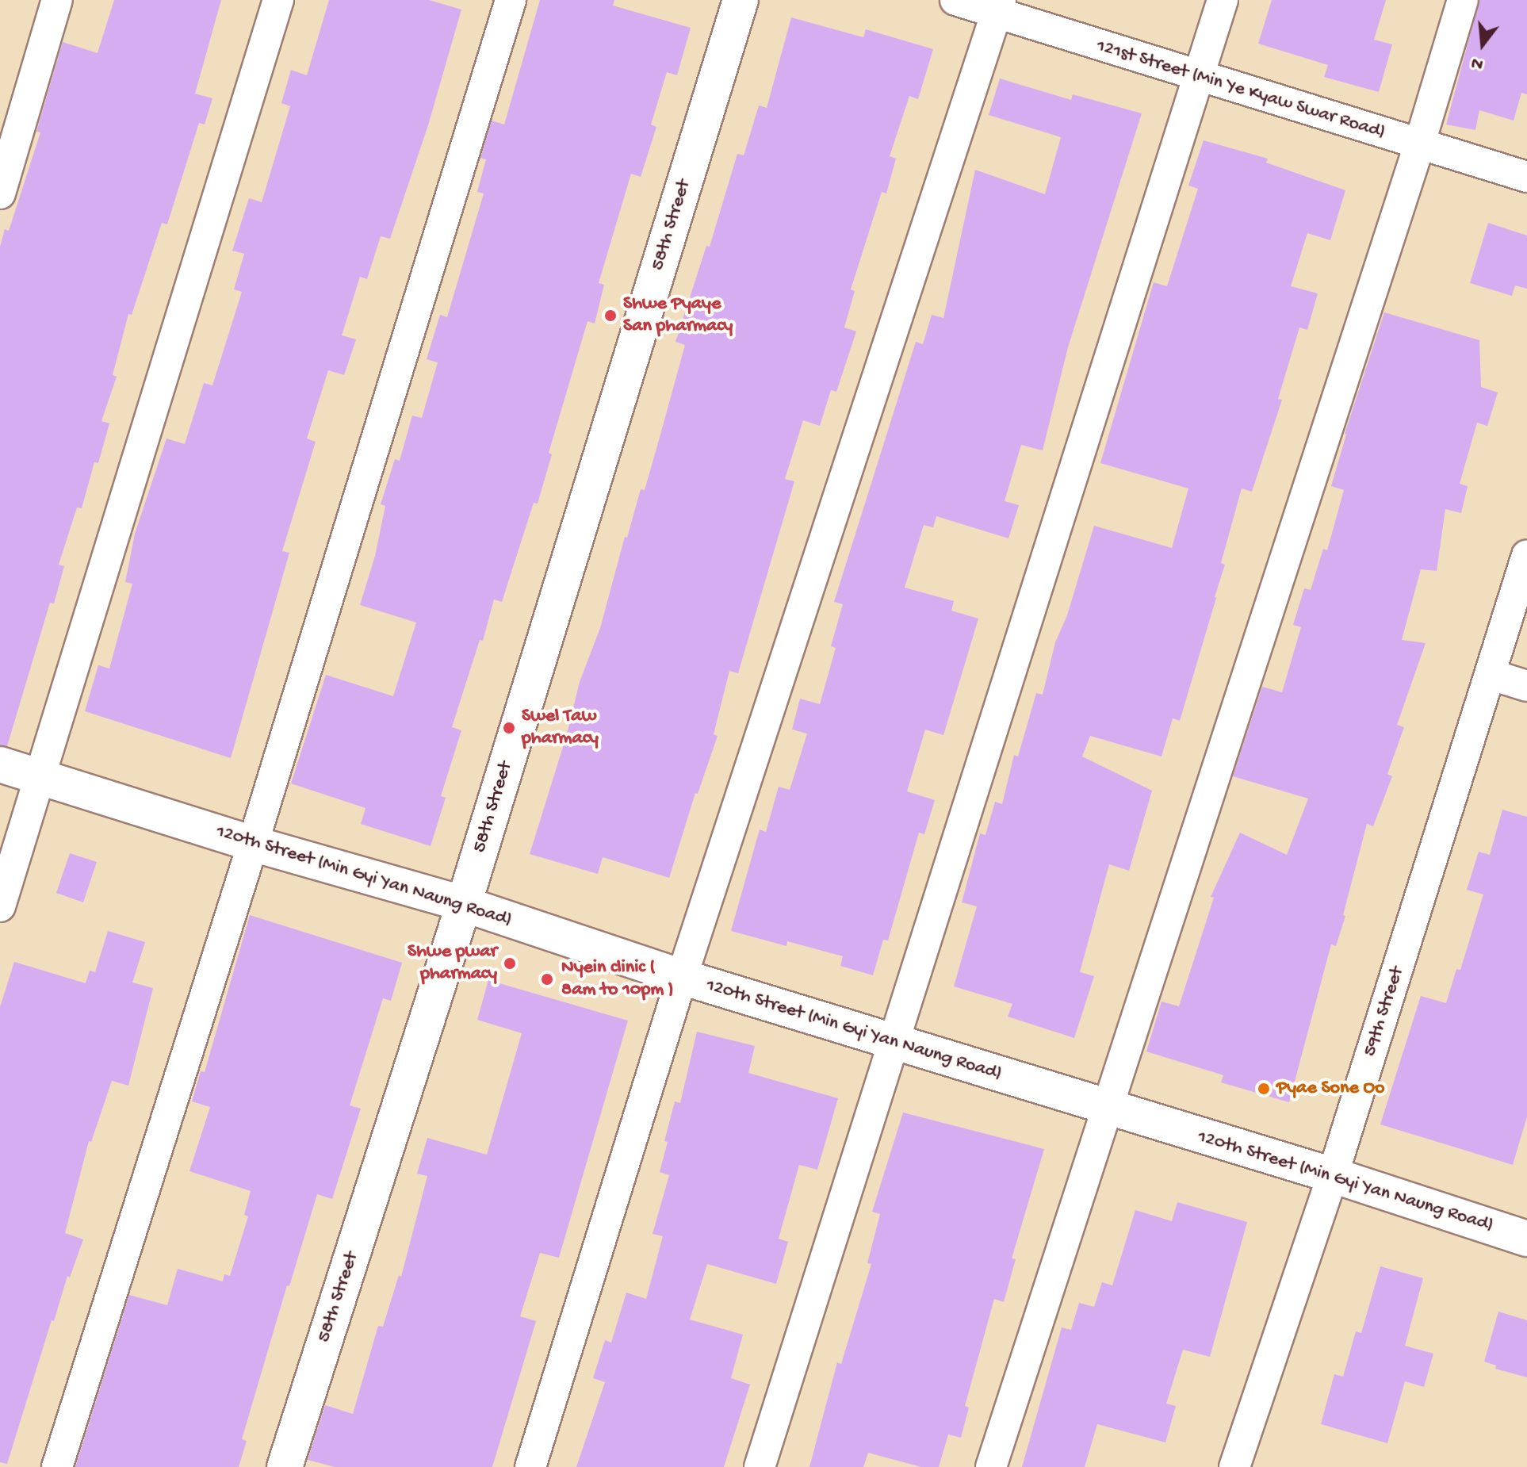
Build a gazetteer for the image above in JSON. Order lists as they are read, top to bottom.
{
  "streets": {
    "main road": ["58th Street", "120th Street (Min Gyi Yan Naung Road)"],
    "street": ["121st Street (Min Ye Kyaw Swar Road)", "59th Street"]
  },
  "crossings": [
    ["58th Street", "120th Street (Min Gyi Yan Naung Road)"],
    ["120th Street (Min Gyi Yan Naung Road)", "59th Street"]
  ],
  "places": [
    "Shwe Pyaye San pharmacy",
    "Swel Taw pharmacy",
    "Shwe pwar pharmacy",
    "Nyein clinic ( 8am to 10pm )",
    "Pyae Sone Oo"
  ],
  "north": "bottom"
}
